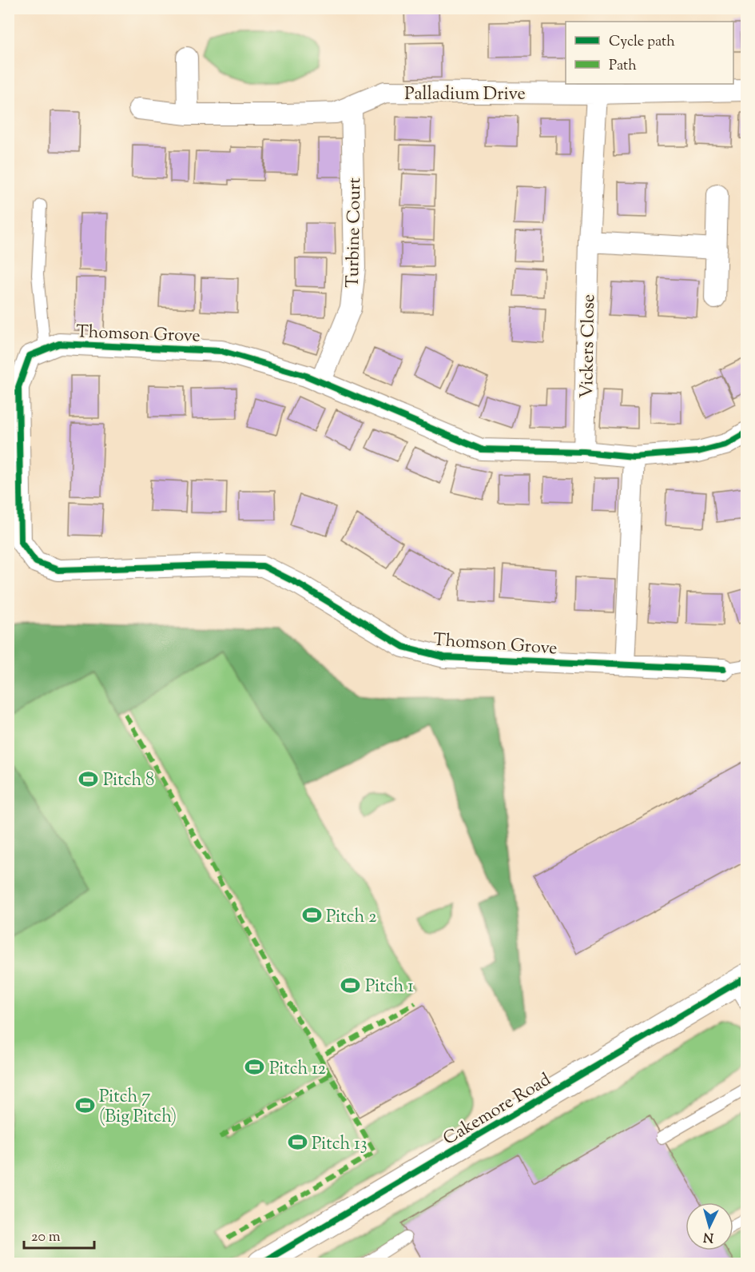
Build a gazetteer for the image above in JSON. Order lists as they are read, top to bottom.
{
  "streets": {
    "main road": ["Cakemore Road"],
    "street": [
      "Palladium Drive",
      "Turbine Court",
      "Thomson Grove",
      "Vickers Close"
    ]
  },
  "crossings": [
    ["Palladium Drive", "Turbine Court"],
    ["Palladium Drive", "Vickers Close"],
    ["Turbine Court", "Thomson Grove"],
    ["Thomson Grove", "Vickers Close"]
  ],
  "places": {
    "sports": [
      "Pitch 8",
      "Pitch 2",
      "Pitch 1",
      "Pitch 12",
      "Pitch 7 (Big Pitch)",
      "Pitch 13"
    ]
  },
  "legend": ["Cycle path", "Path"],
  "scale_bar": "20 m",
  "north": "bottom"
}
